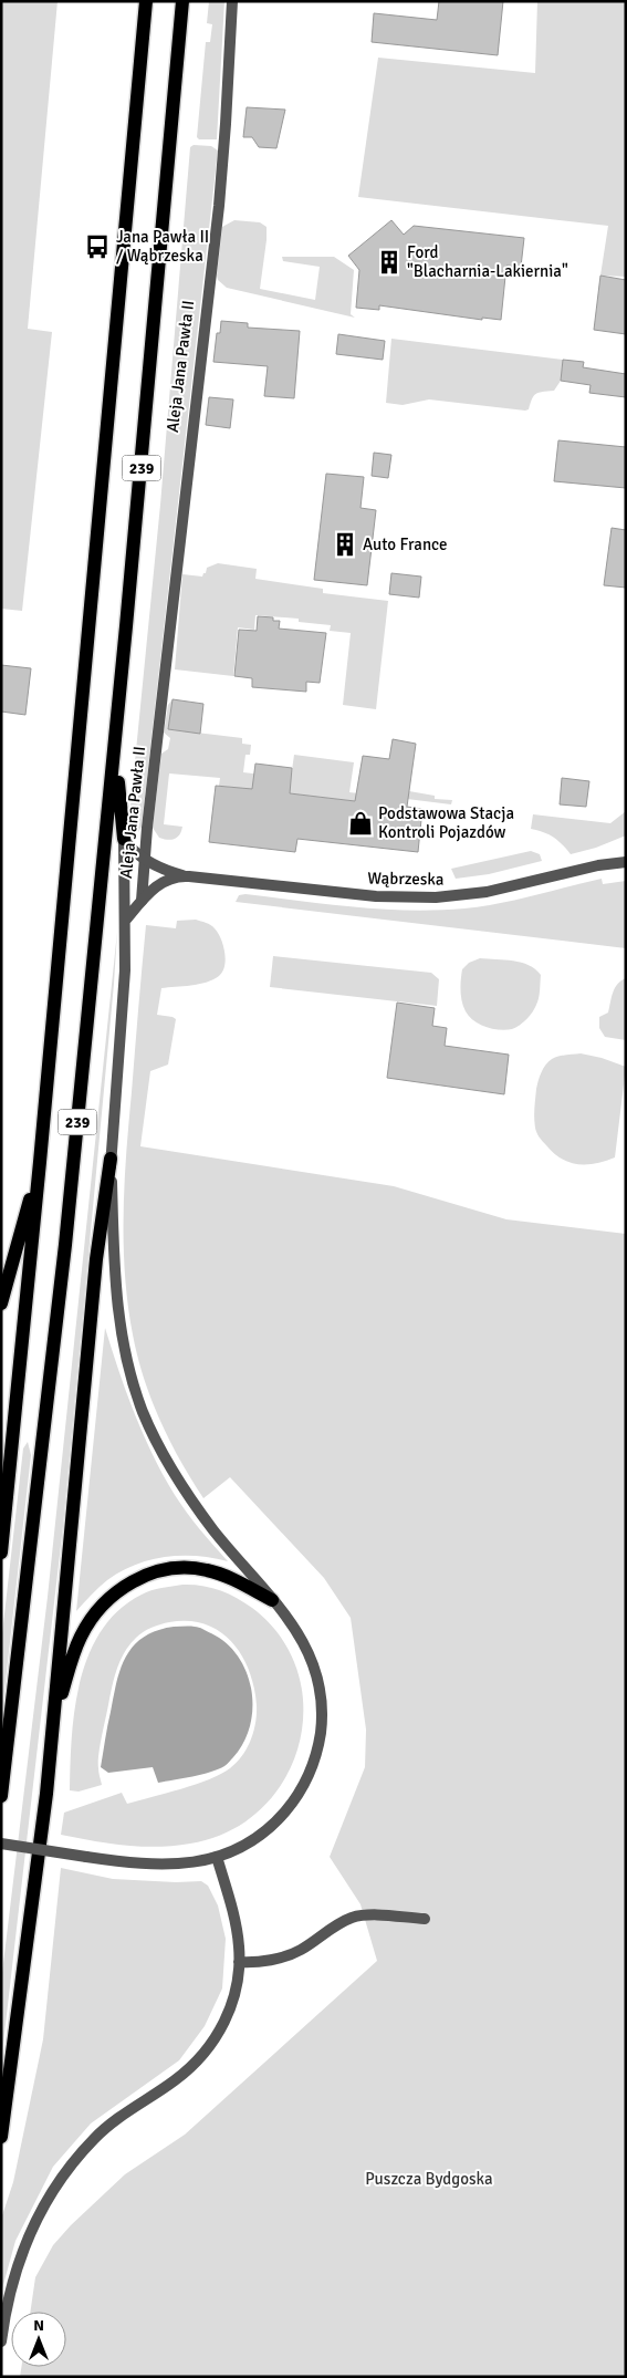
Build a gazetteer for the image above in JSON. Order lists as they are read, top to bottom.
{
  "streets": {
    "main road": ["Aleja Jana Pawła II", "239"],
    "street": ["Wąbrzeska"]
  },
  "crossings": [
    ["Aleja Jana Pawła II", "239"],
    ["Aleja Jana Pawła II", "Wąbrzeska"]
  ],
  "parks": ["Puszcza Bydgoska"],
  "places": {
    "bus stop": ["Jana Pawła II / Wąbrzeska"],
    "building": ["Ford \"Blacharnia-Lakiernia\"", "Auto France"],
    "shop": ["Podstawowa Stacja Kontroli Pojazdów"]
  },
  "north": "top"
}
